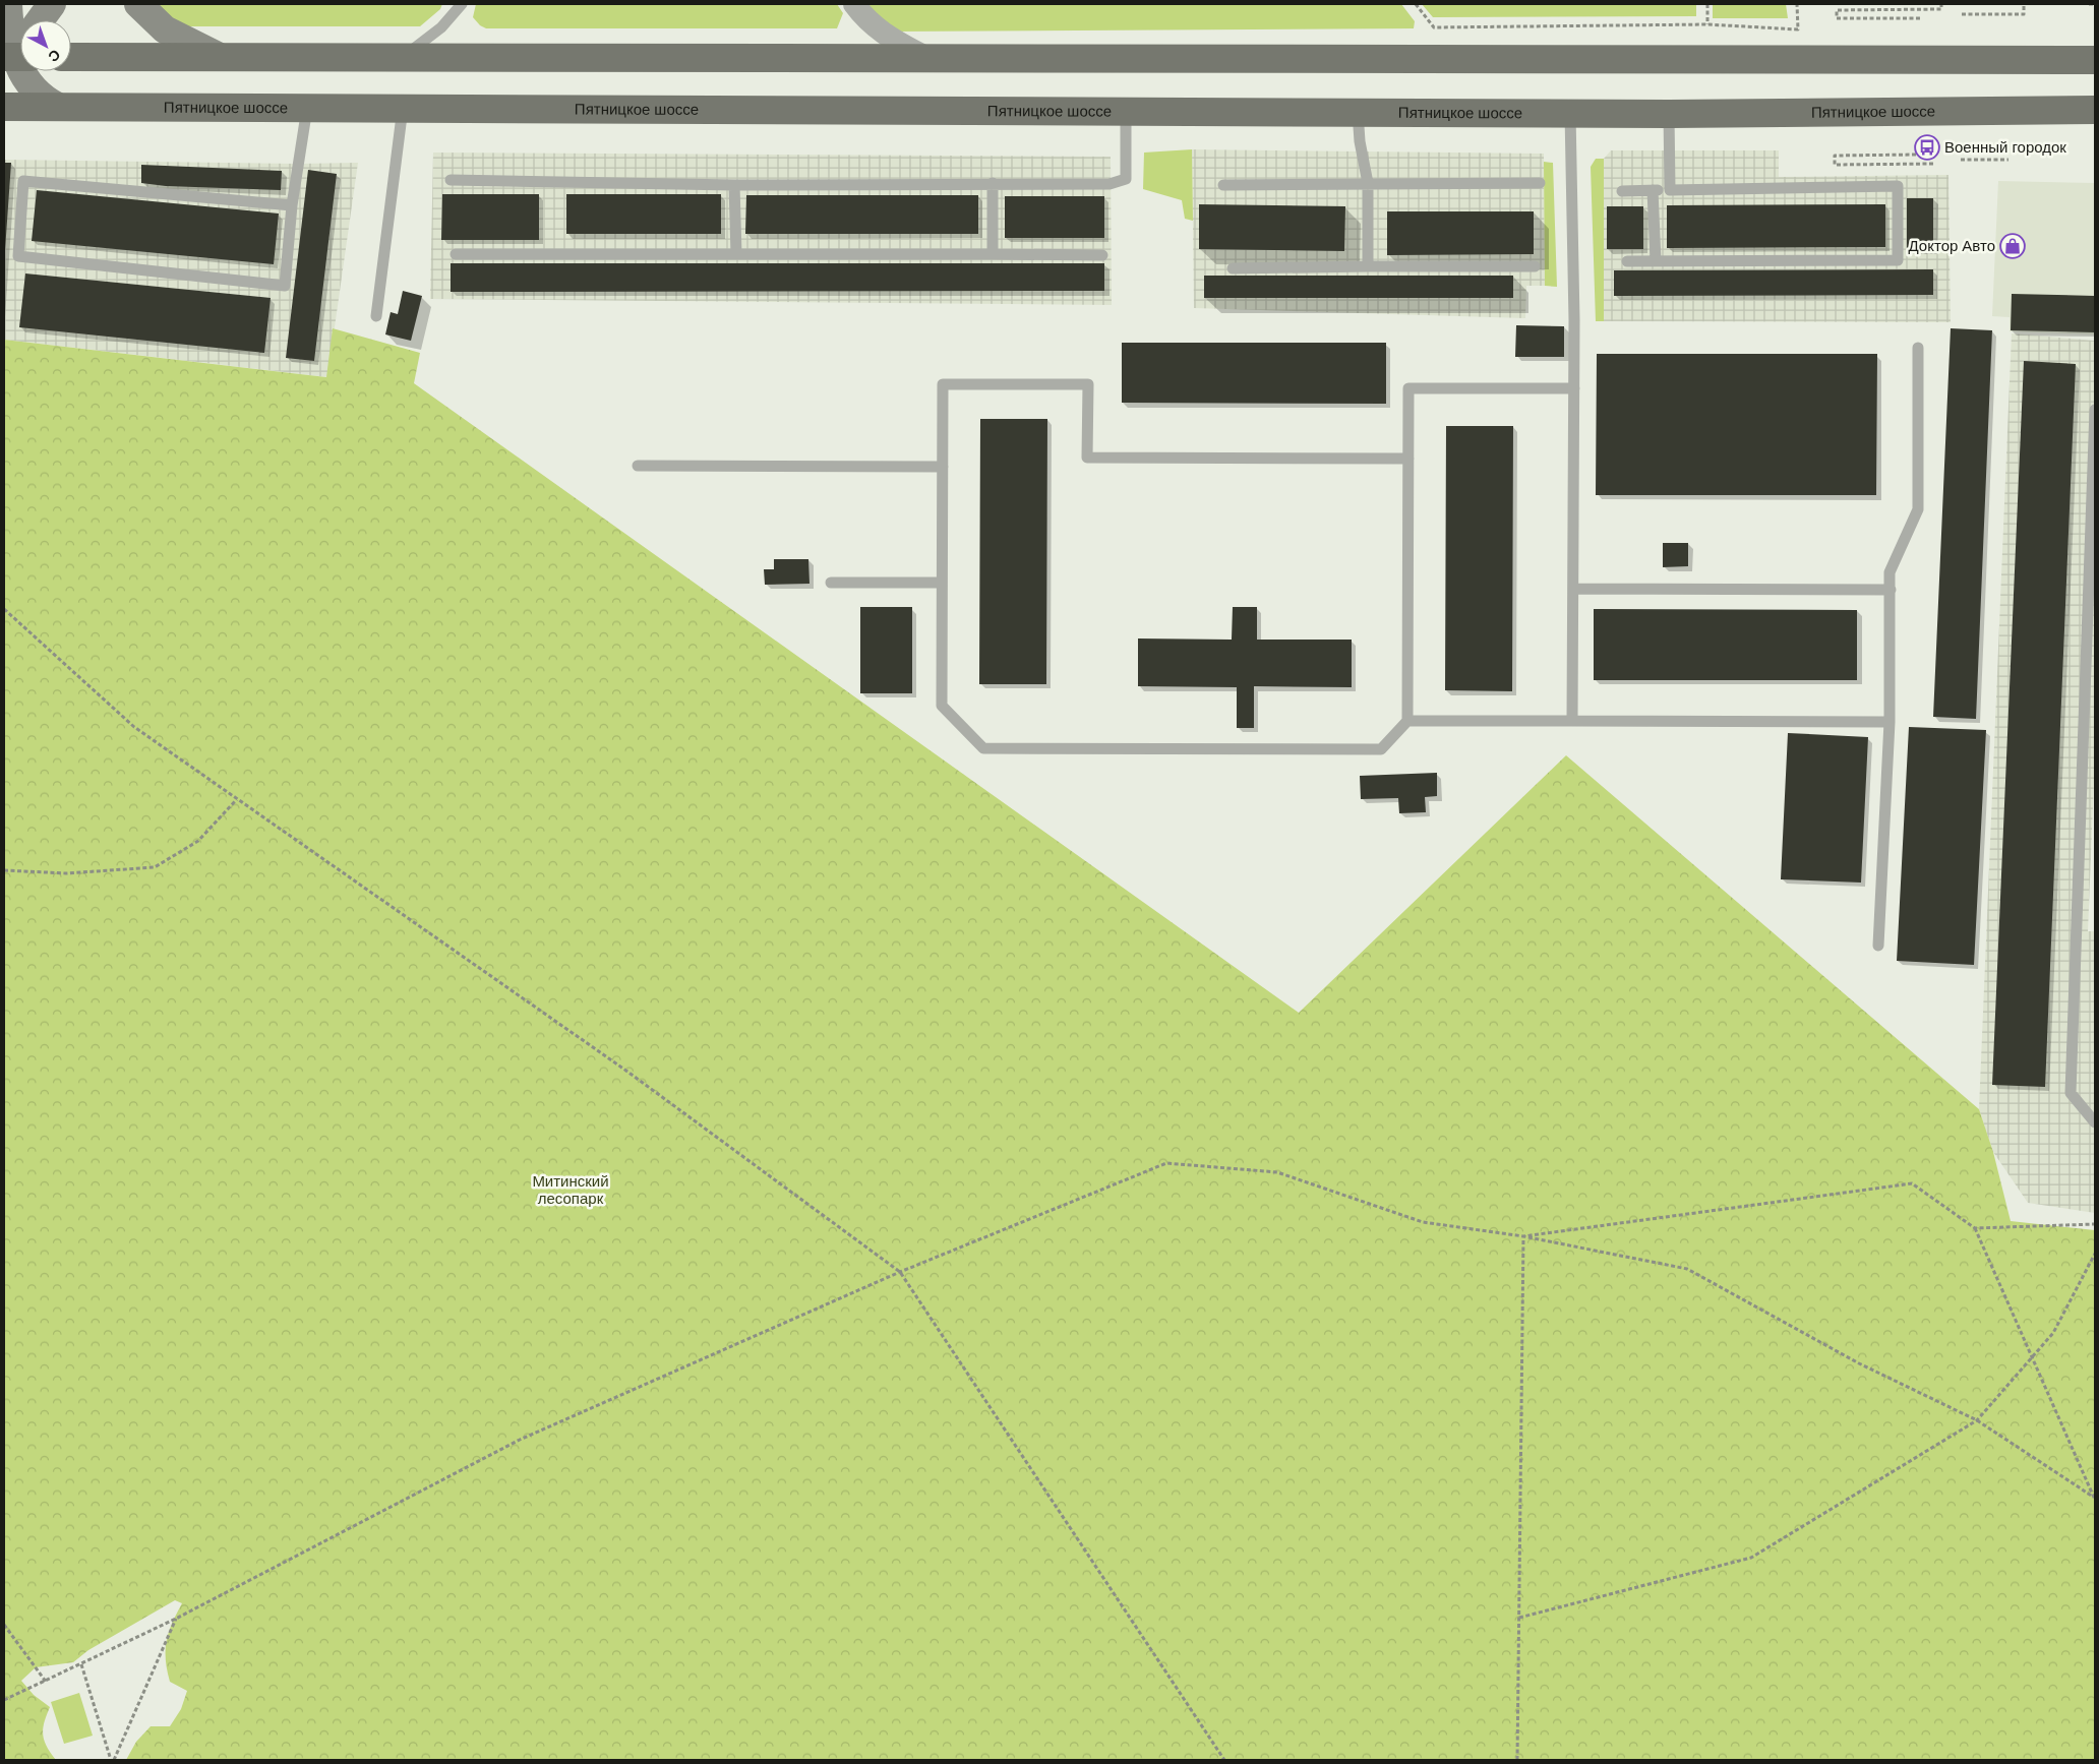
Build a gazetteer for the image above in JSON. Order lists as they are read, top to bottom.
{
  "streets": {
    "main road": ["Пятницкое шоссе"]
  },
  "parks": ["Митинский лесопарк"],
  "places": {
    "bus stop": ["Военный городок"],
    "shop": ["Доктор Авто"]
  },
  "north": "bottom right"
}
